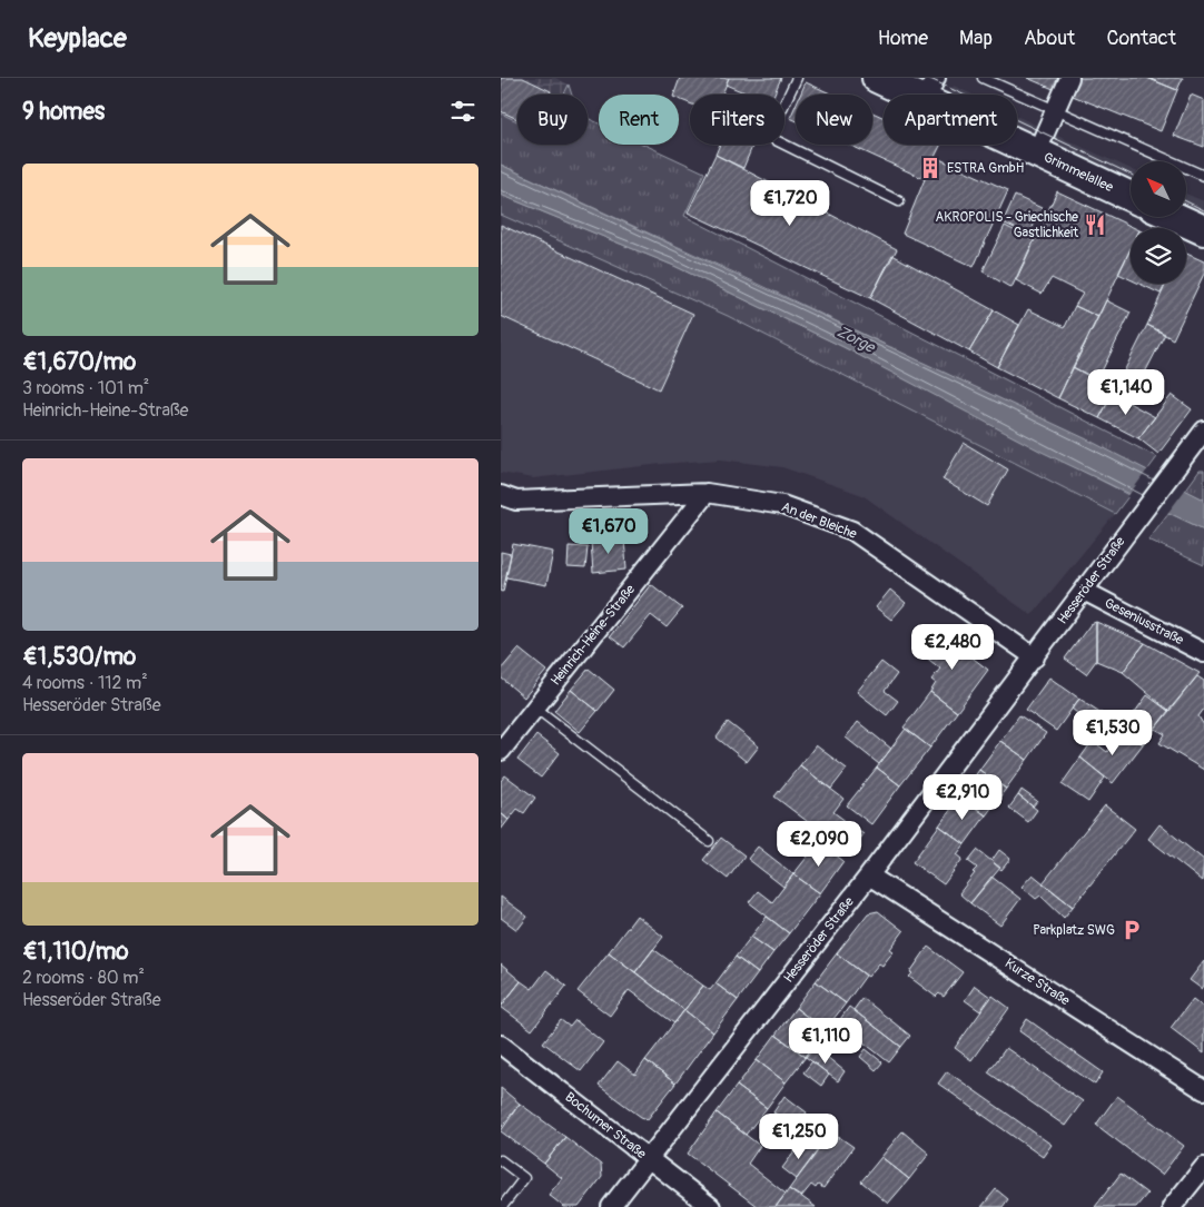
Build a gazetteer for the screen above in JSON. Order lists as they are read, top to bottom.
{
  "streets": {
    "main road": ["Grimmelallee"],
    "street": [
      "An der Bleiche",
      "Hesseröder Straße",
      "Geseniusstraße",
      "Heinrich-Heine-Straße",
      "Kurze Straße",
      "Bochumer Straße"
    ]
  },
  "crossings": [
    ["An der Bleiche", "Hesseröder Straße"],
    ["An der Bleiche", "Heinrich-Heine-Straße"],
    ["Hesseröder Straße", "Geseniusstraße"],
    ["Hesseröder Straße", "Kurze Straße"],
    ["Hesseröder Straße", "Bochumer Straße"]
  ],
  "water": ["Zorge"],
  "places": {
    "building": ["ESTRA GmbH"],
    "restaurant": ["AKROPOLIS - Griechische Gastlichkeit"],
    "parking": ["Parkplatz SWG"]
  },
  "north": "top left",
  "page": {
    "header": "Keyplace",
    "nav": [
      "Home",
      "Map",
      "About",
      "Contact"
    ],
    "heading": "9 homes",
    "chip": [
      "Buy",
      "Rent",
      "Filters",
      "New",
      "Apartment"
    ],
    "list": [
      {
        "name": "€1,670/mo",
        "note": "3 rooms · 101 m² · Heinrich-Heine-Straße"
      },
      {
        "name": "€1,530/mo",
        "note": "4 rooms · 112 m² · Hesseröder Straße"
      },
      {
        "name": "€1,110/mo",
        "note": "2 rooms · 80 m² · Hesseröder Straße"
      }
    ],
    "price": [
      "€1,720",
      "€1,140",
      "€1,670",
      "€2,480",
      "€1,530",
      "€2,910",
      "€2,090",
      "€1,110",
      "€1,250"
    ]
  }
}
